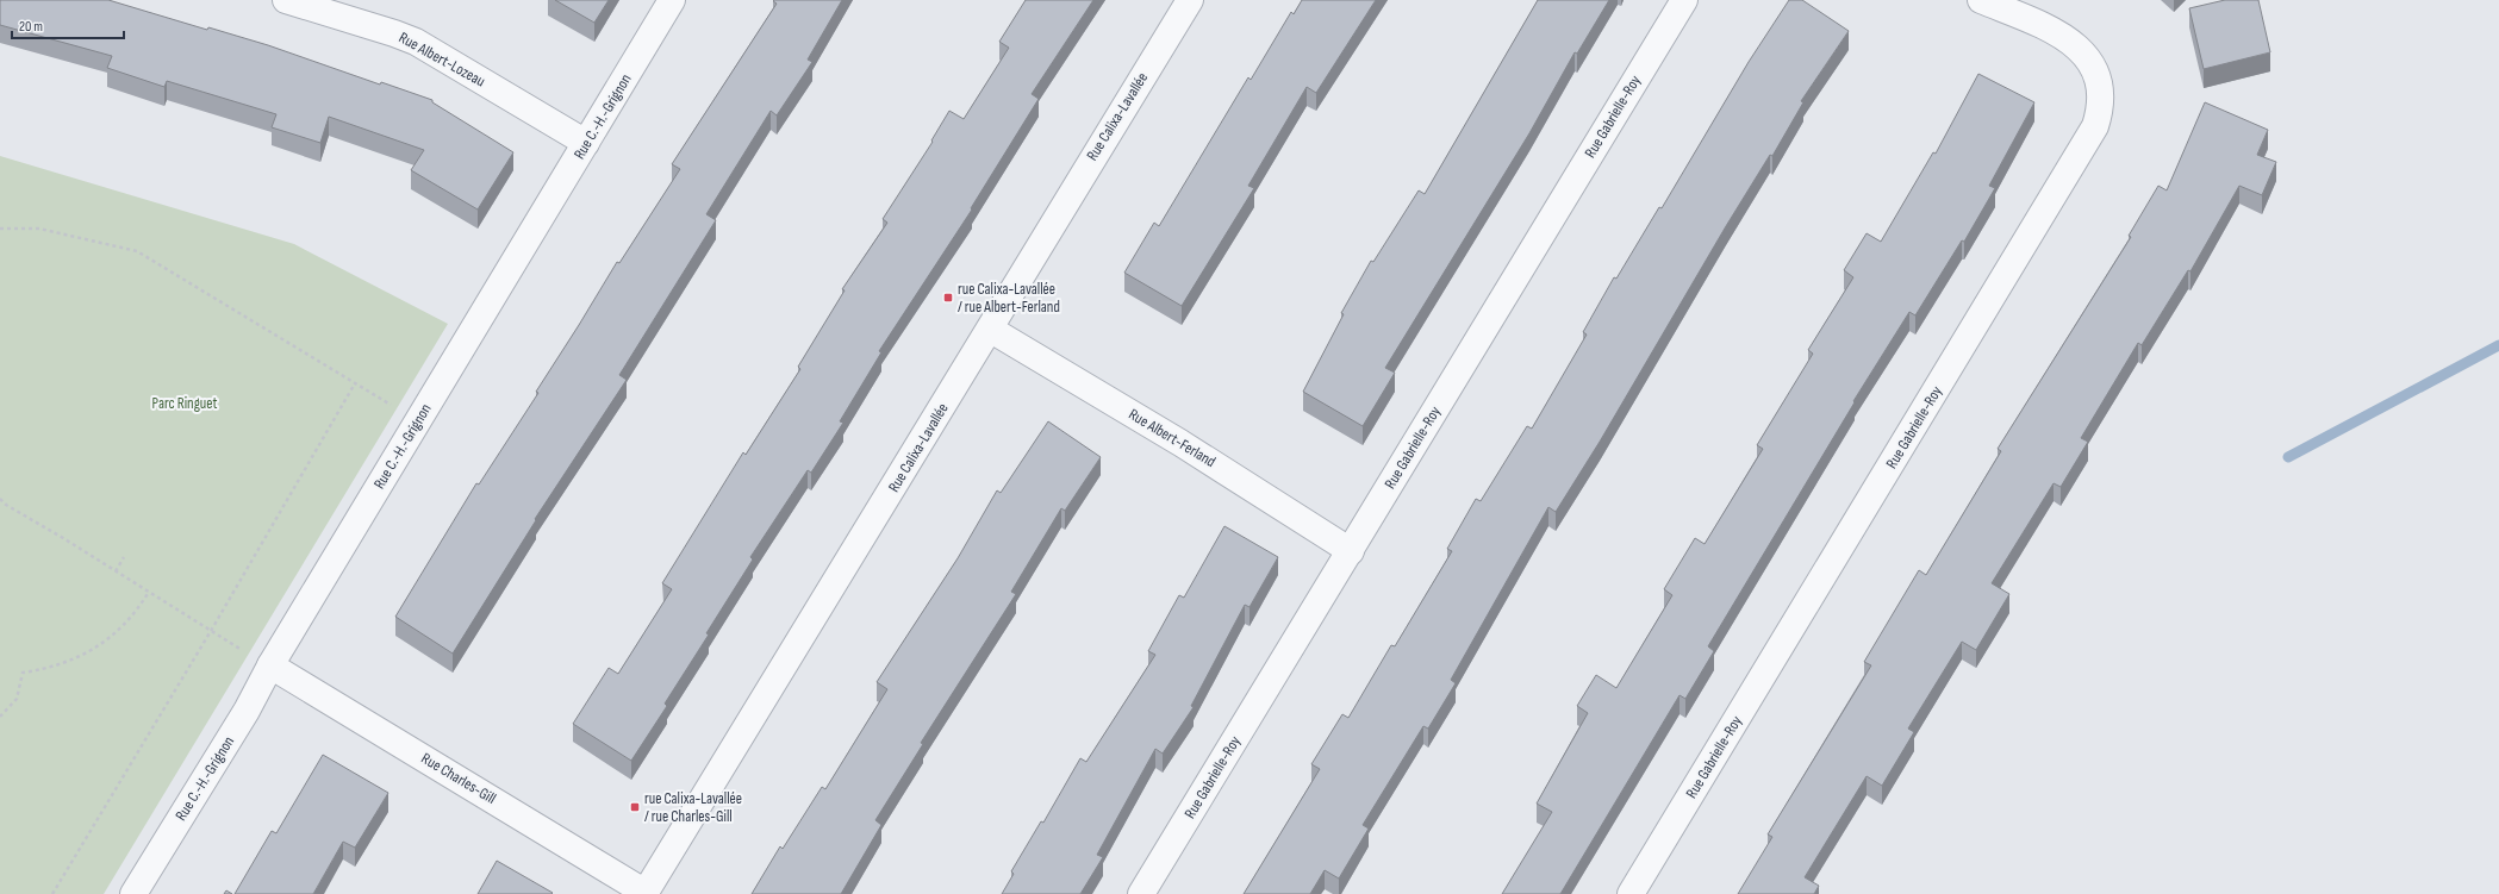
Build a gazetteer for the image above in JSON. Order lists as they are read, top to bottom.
{
  "streets": {
    "street": [
      "Rue Albert-Lozeau",
      "Rue C.-H.-Grignon",
      "Rue Calixa-Lavallée",
      "Rue Gabrielle-Roy",
      "Rue Albert-Ferland",
      "Rue Charles-Gill"
    ]
  },
  "crossings": [
    ["Rue Albert-Lozeau", "Rue C.-H.-Grignon"],
    ["Rue C.-H.-Grignon", "Rue Charles-Gill"],
    ["Rue Calixa-Lavallée", "Rue Albert-Ferland"],
    ["Rue Calixa-Lavallée", "Rue Charles-Gill"],
    ["Rue Gabrielle-Roy", "Rue Albert-Ferland"]
  ],
  "parks": ["Parc Ringuet"],
  "places": {
    "transit": ["rue Calixa-Lavallée / rue Albert-Ferland", "rue Calixa-Lavallée / rue Charles-Gill"]
  },
  "scale_bar": "20 m"
}
